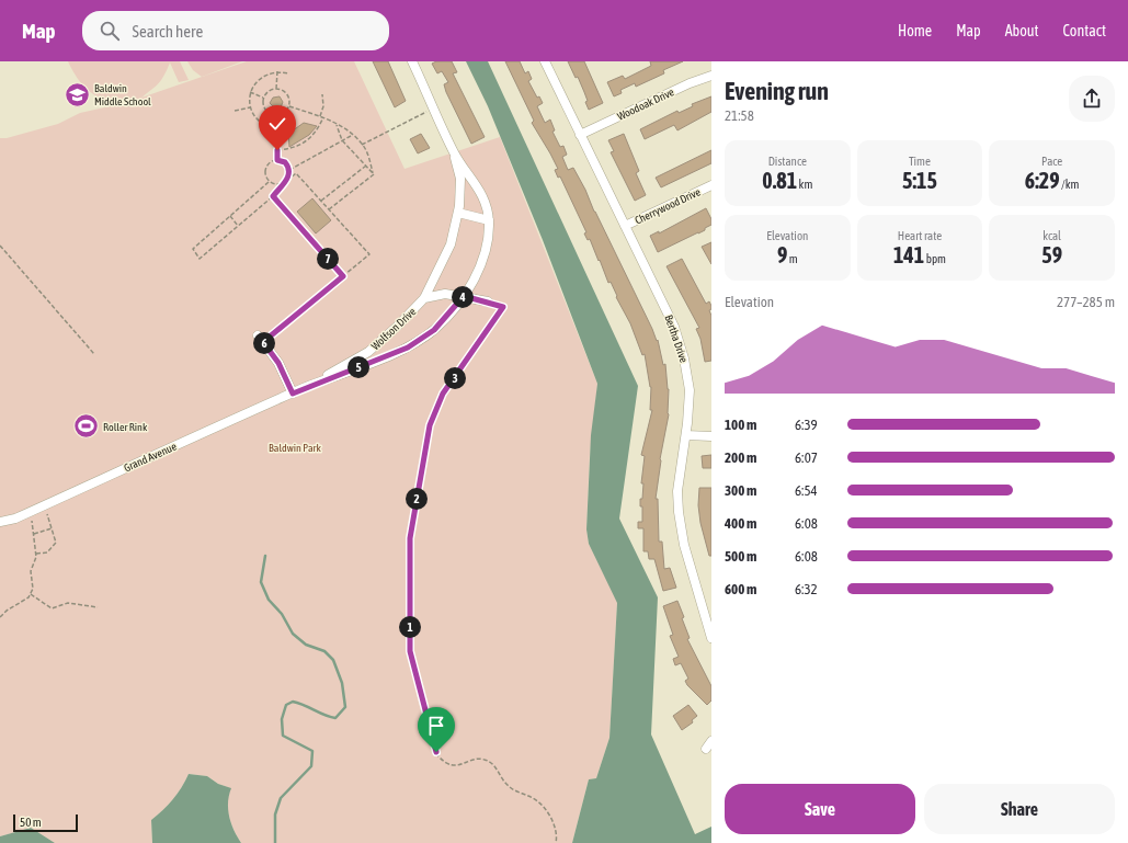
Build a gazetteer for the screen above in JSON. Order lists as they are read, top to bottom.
{
  "streets": {
    "street": [
      "Woodoak Drive",
      "Cherrywood Drive",
      "Wolfson Drive",
      "Bertha Drive",
      "Grand Avenue"
    ]
  },
  "crossings": [
    ["Woodoak Drive", "Bertha Drive"],
    ["Cherrywood Drive", "Bertha Drive"],
    ["Wolfson Drive", "Grand Avenue"]
  ],
  "parks": ["Baldwin Park"],
  "places": {
    "school or university": ["Baldwin Middle School"],
    "sports": ["Roller Rink"]
  },
  "scale_bar": "50 m",
  "page": {
    "header": "Map",
    "search": "Search here",
    "nav": [
      "Home",
      "Map",
      "About",
      "Contact"
    ],
    "heading": ["Evening run", "21:58"],
    "stats": [
      ["Distance", "0.81 km"],
      ["Time", "5:15"],
      ["Pace", "6:29 /km"],
      ["Elevation", "9 m"],
      ["Heart rate", "141 bpm"],
      ["kcal", "59"]
    ],
    "pins": [
      "7",
      "4",
      "6",
      "5",
      "3",
      "2",
      "1"
    ],
    "chart": ["Elevation", "277–285 m"],
    "list": [
      {
        "name": "100 m",
        "note": "6:39"
      },
      {
        "name": "200 m",
        "note": "6:07"
      },
      {
        "name": "300 m",
        "note": "6:54"
      },
      {
        "name": "400 m",
        "note": "6:08"
      },
      {
        "name": "500 m",
        "note": "6:08"
      },
      {
        "name": "600 m",
        "note": "6:32"
      }
    ],
    "buttons": ["Save", "Share"],
    "scale": "50 m"
  }
}
